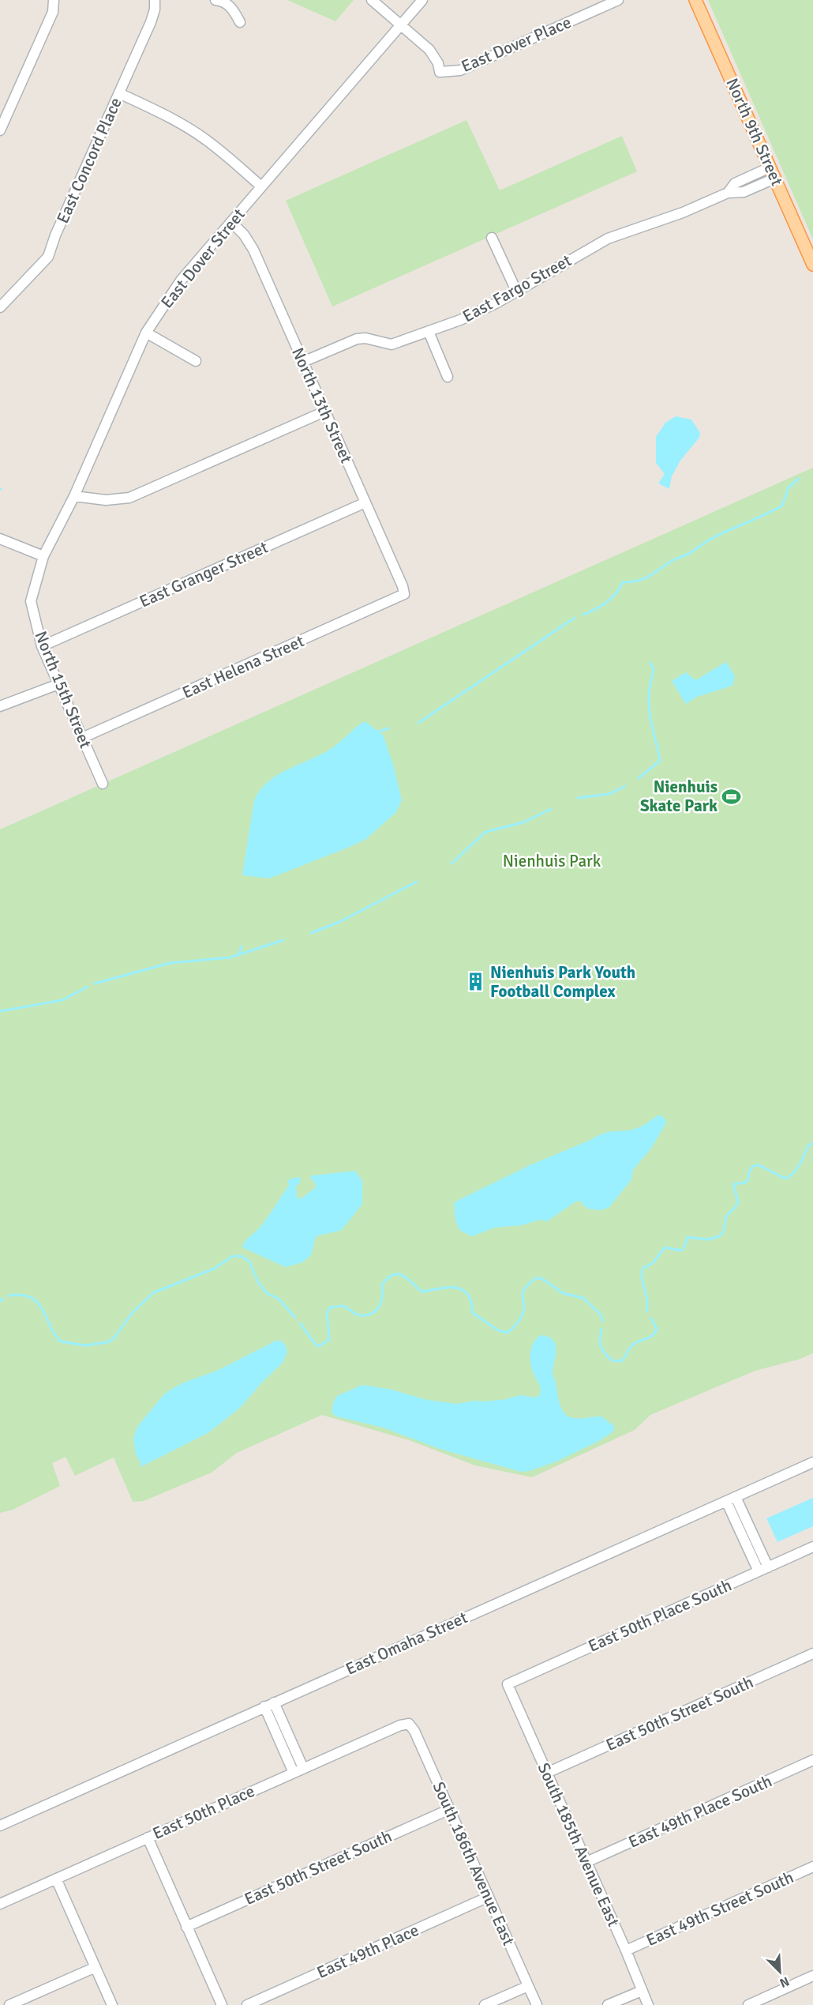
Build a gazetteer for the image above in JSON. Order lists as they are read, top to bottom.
{
  "streets": {
    "main road": ["North 9th Street"],
    "street": [
      "East Dover Place",
      "East Concord Place",
      "East Dover Street",
      "East Fargo Street",
      "North 13th Street",
      "East Granger Street",
      "East Helena Street",
      "North 15th Street",
      "East 50th Place South",
      "East Omaha Street",
      "East 50th Street South",
      "East 49th Place South",
      "East 50th Place",
      "South 185th Avenue East",
      "South 186th Avenue East",
      "East 49th Street South",
      "East 49th Place"
    ]
  },
  "crossings": [
    ["East Dover Place", "East Dover Street"],
    ["North 9th Street", "East Fargo Street"],
    ["East Dover Street", "North 13th Street"],
    ["East Dover Street", "North 15th Street"],
    ["East Fargo Street", "North 13th Street"],
    ["North 13th Street", "East Granger Street"],
    ["North 13th Street", "East Helena Street"],
    ["East Granger Street", "North 15th Street"],
    ["East Helena Street", "North 15th Street"],
    ["East 50th Place South", "South 185th Avenue East"],
    ["East 50th Street South", "South 185th Avenue East"],
    ["East 50th Street South", "South 186th Avenue East"],
    ["East 49th Place South", "South 185th Avenue East"],
    ["East 50th Place", "South 186th Avenue East"],
    ["South 185th Avenue East", "East 49th Street South"],
    ["South 186th Avenue East", "East 49th Place"]
  ],
  "parks": ["Nienhuis Park"],
  "places": {
    "sports": ["Nienhuis Skate Park"],
    "building": ["Nienhuis Park Youth Football Complex"]
  },
  "north": "bottom right"
}
